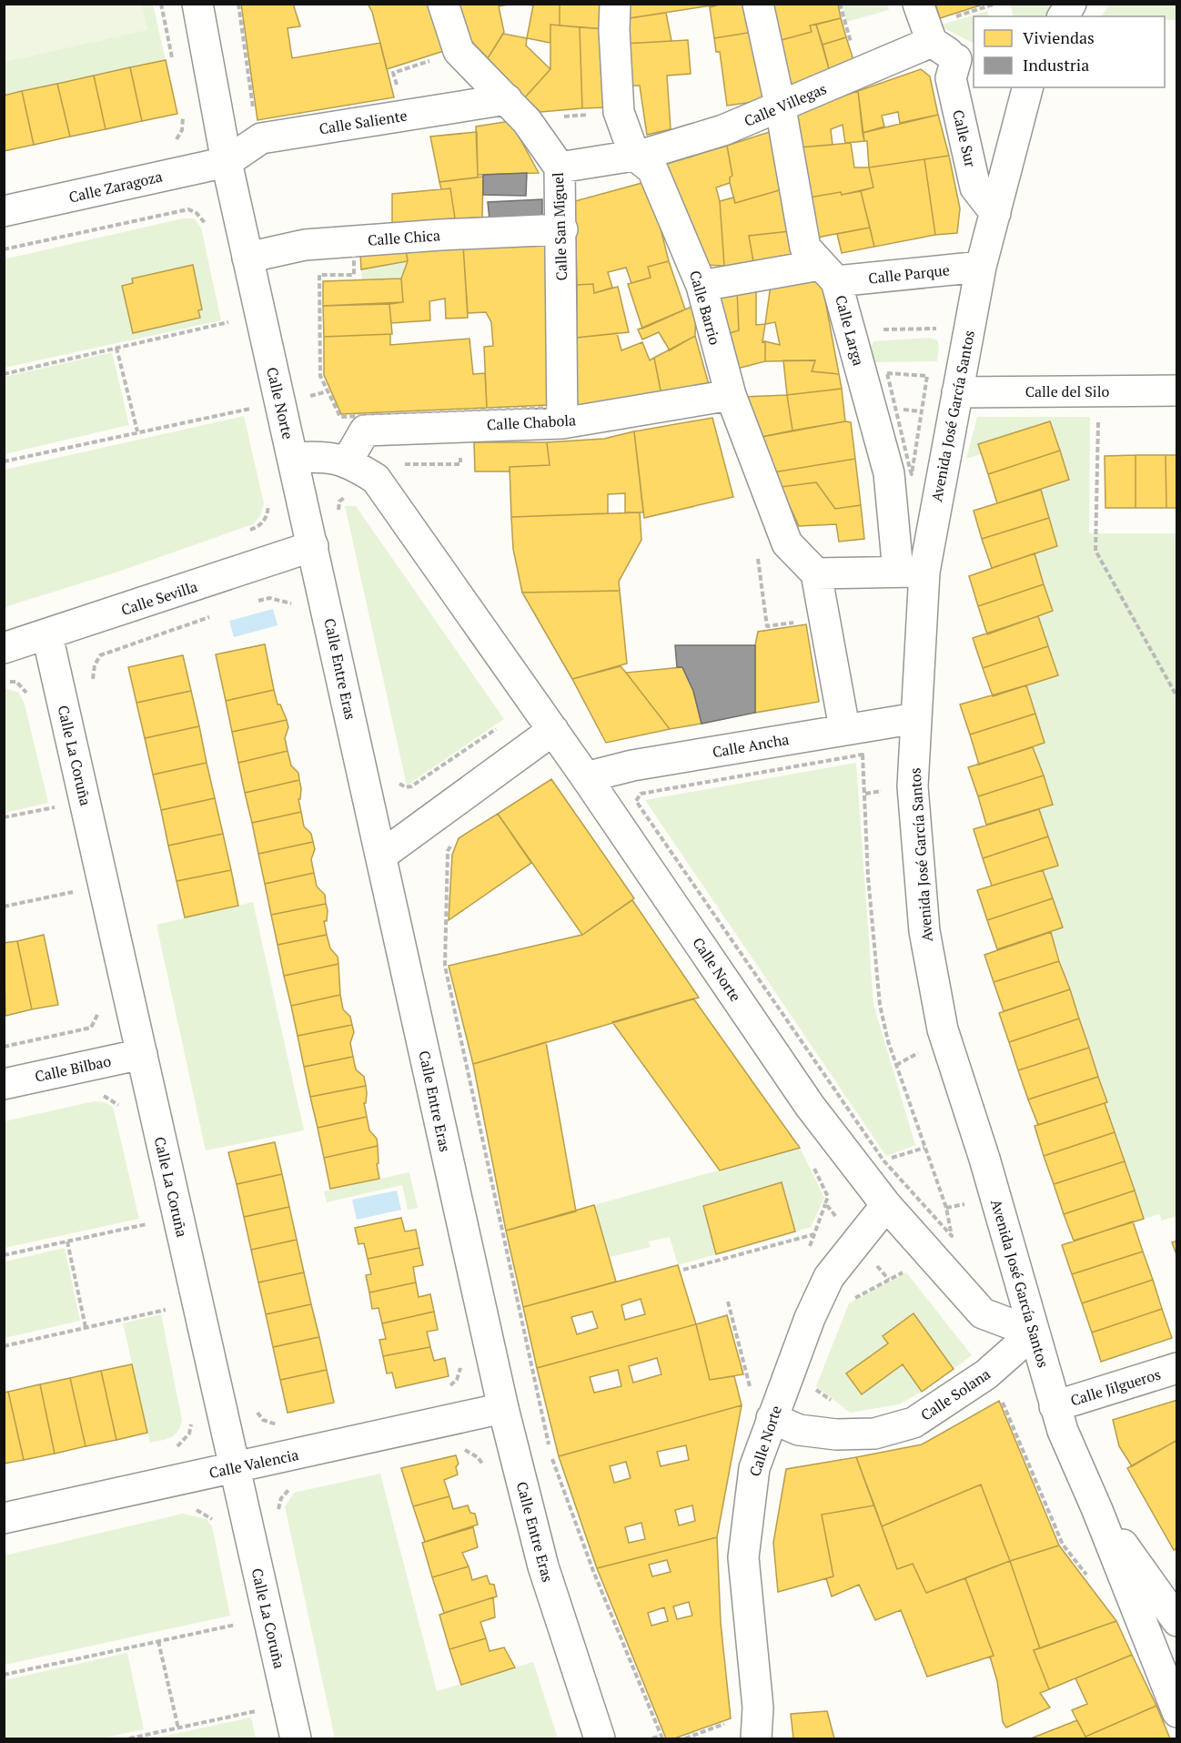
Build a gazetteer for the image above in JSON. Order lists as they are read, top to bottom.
{
  "streets": {
    "street": [
      "Calle Villegas",
      "Calle Saliente",
      "Calle Sur",
      "Calle Zaragoza",
      "Calle San Miguel",
      "Calle Chica",
      "Calle Parque",
      "Calle Barrio",
      "Calle Larga",
      "Calle del Silo",
      "Calle Norte",
      "Avenida José García Santos",
      "Calle Chabola",
      "Calle Sevilla",
      "Calle Entre Eras",
      "Calle Ancha",
      "Calle La Coruña",
      "Calle Bilbao",
      "Calle Jilgueros",
      "Calle Solana",
      "Calle Valencia"
    ]
  },
  "crossings": [
    ["Calle Villegas", "Calle Sur"],
    ["Calle Villegas", "Calle San Miguel"],
    ["Calle Villegas", "Calle Barrio"],
    ["Calle Villegas", "Calle Larga"],
    ["Calle Saliente", "Calle Zaragoza"],
    ["Calle Saliente", "Calle San Miguel"],
    ["Calle Saliente", "Calle Norte"],
    ["Calle Sur", "Avenida José García Santos"],
    ["Calle Zaragoza", "Calle Norte"],
    ["Calle San Miguel", "Calle Chica"],
    ["Calle San Miguel", "Calle Chabola"],
    ["Calle Chica", "Calle Norte"],
    ["Calle Parque", "Calle Barrio"],
    ["Calle Parque", "Calle Larga"],
    ["Calle Parque", "Avenida José García Santos"],
    ["Calle Barrio", "Calle Chabola"],
    ["Calle Larga", "Avenida José García Santos"],
    ["Calle del Silo", "Avenida José García Santos"],
    ["Calle Norte", "Avenida José García Santos"],
    ["Calle Norte", "Calle Chabola"],
    ["Calle Norte", "Calle Entre Eras"],
    ["Calle Norte", "Calle Ancha"],
    ["Calle Norte", "Calle Solana"],
    ["Avenida José García Santos", "Calle Ancha"],
    ["Avenida José García Santos", "Calle Jilgueros"],
    ["Avenida José García Santos", "Calle Solana"],
    ["Calle Sevilla", "Calle Entre Eras"],
    ["Calle Sevilla", "Calle La Coruña"],
    ["Calle Entre Eras", "Calle Valencia"],
    ["Calle La Coruña", "Calle Bilbao"],
    ["Calle La Coruña", "Calle Valencia"]
  ],
  "legend": ["Viviendas", "Industria"]
}
